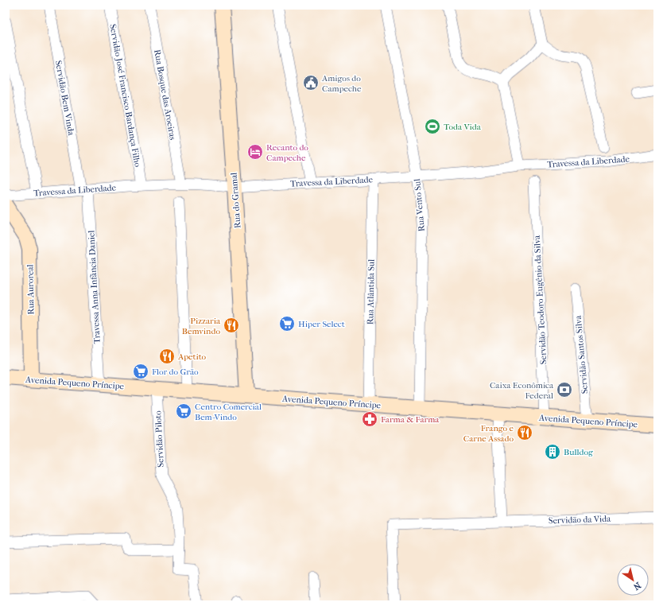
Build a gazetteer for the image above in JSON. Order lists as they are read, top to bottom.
{
  "streets": {
    "main road": ["Rua do Gramal", "Rua Auroreal", "Avenida Pequeno Príncipe"],
    "street": [
      "Rua Bosque das Aroeiras",
      "Servidão José Francisco Bardança Filho",
      "Servidão Bem Vinda",
      "Travessa da Liberdade",
      "Rua Vento Sul",
      "Travessa Anna Infância Daniel",
      "Rua Atlântida Sul",
      "Servidão Teodoro Eugênio da Silva",
      "Servidão Santos Silva",
      "Servidão Piloto",
      "Servidão da Vida"
    ]
  },
  "crossings": [
    ["Rua Bosque das Aroeiras", "Travessa da Liberdade"],
    ["Servidão José Francisco Bardança Filho", "Travessa da Liberdade"],
    ["Servidão Bem Vinda", "Travessa da Liberdade"],
    ["Servidão Bem Vinda", "Travessa Anna Infância Daniel"],
    ["Travessa da Liberdade", "Rua do Gramal"],
    ["Travessa da Liberdade", "Rua Vento Sul"],
    ["Travessa da Liberdade", "Travessa Anna Infância Daniel"],
    ["Travessa da Liberdade", "Rua Atlântida Sul"],
    ["Rua do Gramal", "Avenida Pequeno Príncipe"],
    ["Rua Vento Sul", "Avenida Pequeno Príncipe"],
    ["Travessa Anna Infância Daniel", "Avenida Pequeno Príncipe"],
    ["Rua Auroreal", "Avenida Pequeno Príncipe"],
    ["Rua Atlântida Sul", "Avenida Pequeno Príncipe"],
    ["Servidão Teodoro Eugênio da Silva", "Avenida Pequeno Príncipe"],
    ["Servidão Santos Silva", "Avenida Pequeno Príncipe"],
    ["Avenida Pequeno Príncipe", "Servidão Piloto"]
  ],
  "places": {
    "public building": ["Amigos do Campeche"],
    "sports": ["Toda Vida"],
    "hotel": ["Recanto do Campeche"],
    "supermarket": ["Hiper Select", "Flor do Grão", "Centro Comercial Bem-Vindo"],
    "restaurant": ["Pizzaria Bemvindo", "Apetito", "Frango e Carne Assado"],
    "bank": ["Caixa Econômica Federal"],
    "pharmacy": ["Farma & Farma"],
    "building": ["Bulldog"]
  },
  "north": "bottom right"
}
